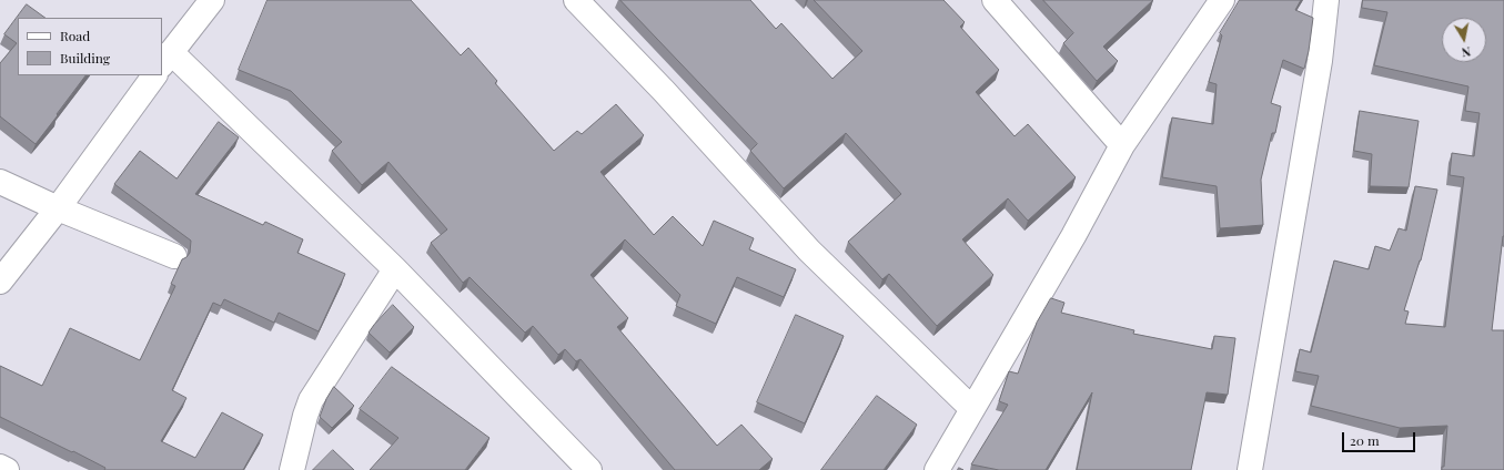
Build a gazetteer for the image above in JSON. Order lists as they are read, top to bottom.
{
  "legend": ["Road", "Building"],
  "scale_bar": "20 m",
  "north": "bottom"
}
